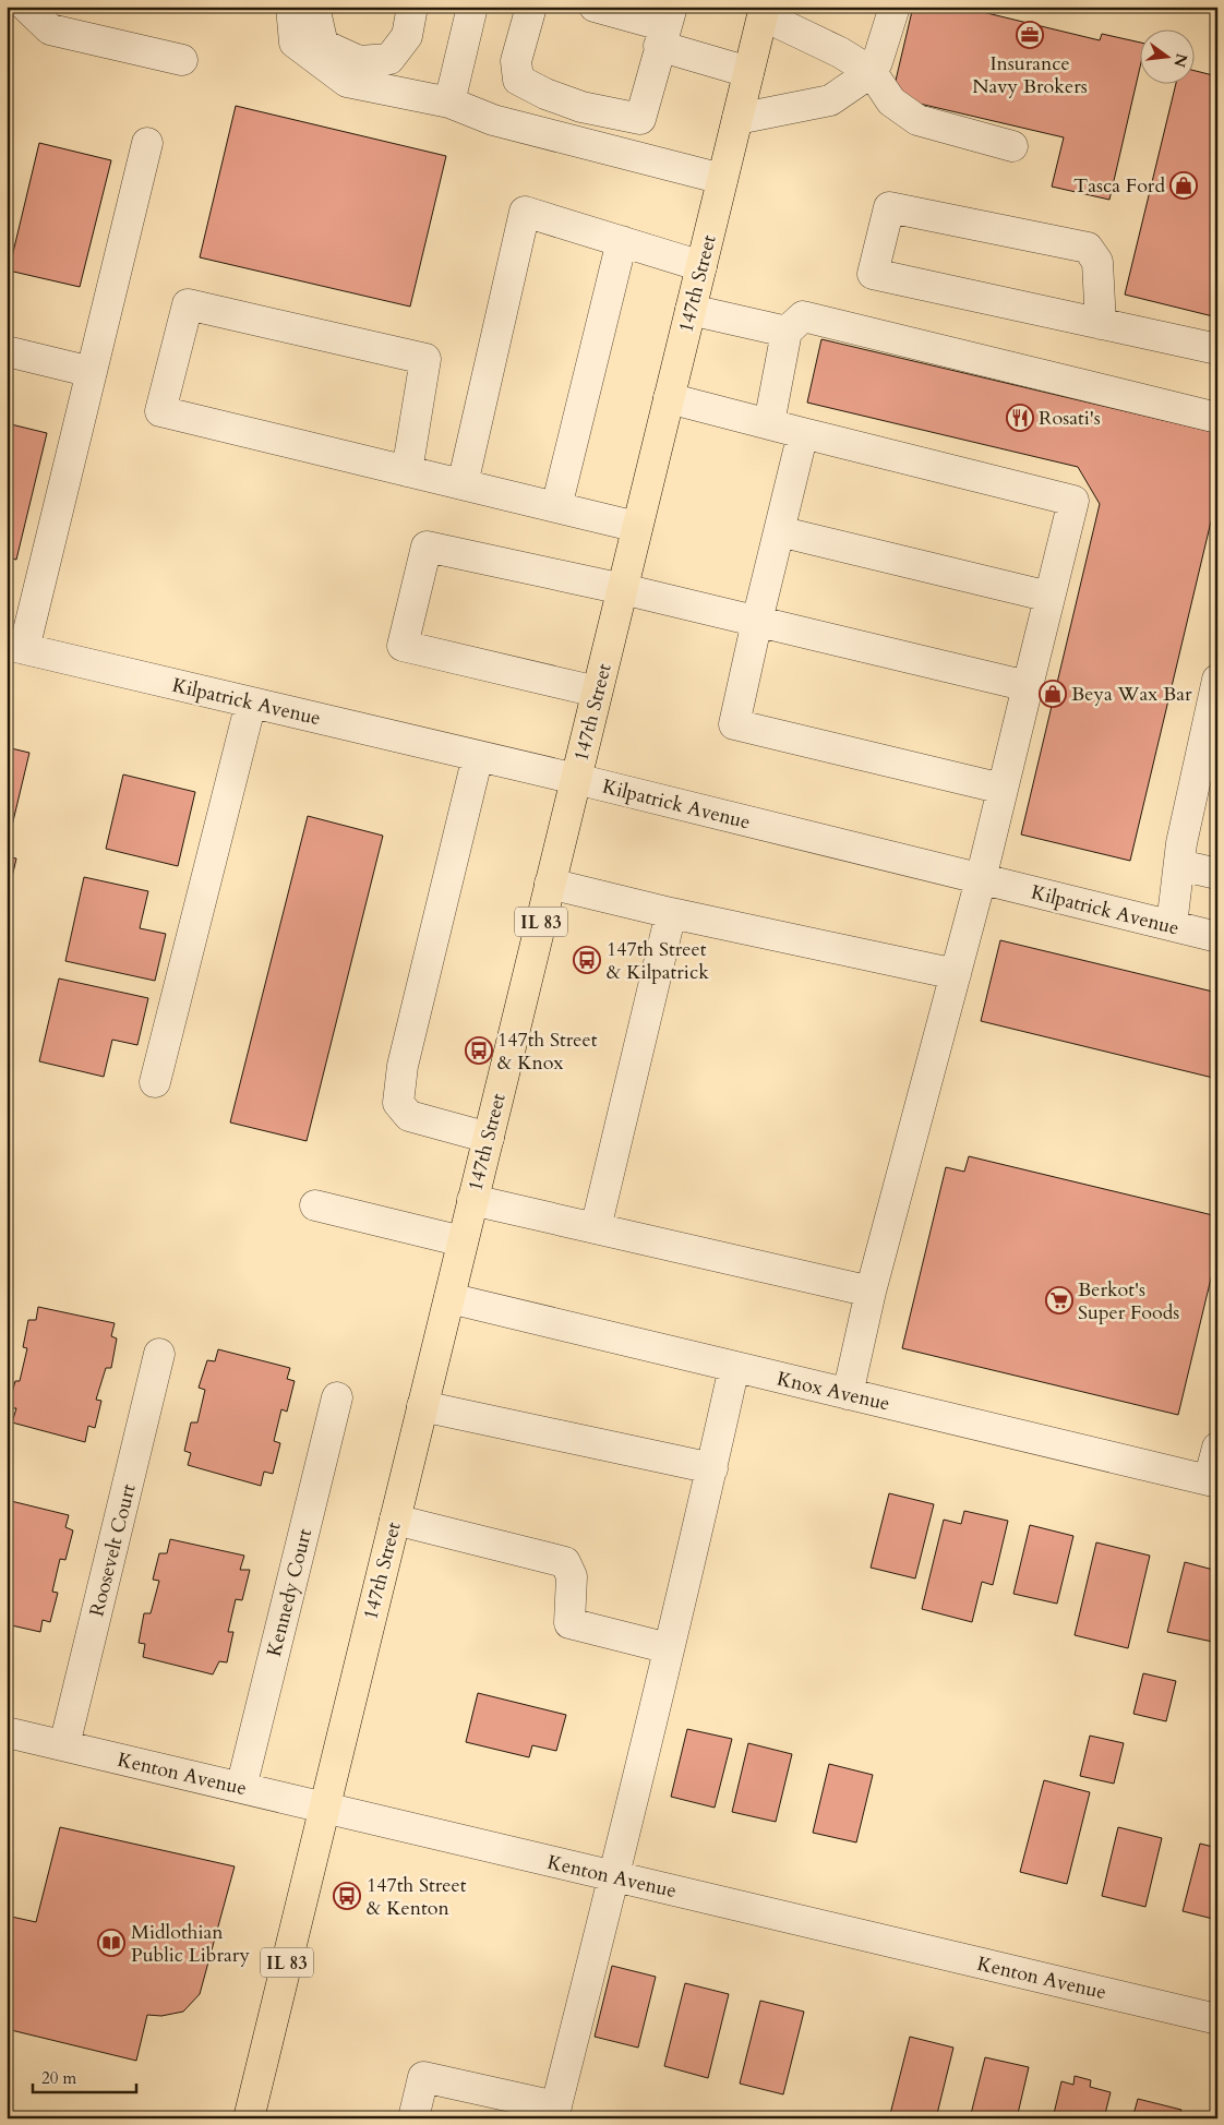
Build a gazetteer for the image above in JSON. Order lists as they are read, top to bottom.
{
  "streets": {
    "main road": ["147th Street", "IL 83"],
    "street": [
      "Kilpatrick Avenue",
      "Knox Avenue",
      "Roosevelt Court",
      "Kennedy Court",
      "Kenton Avenue"
    ]
  },
  "crossings": [
    ["147th Street", "Kilpatrick Avenue"],
    ["147th Street", "Knox Avenue"],
    ["147th Street", "Kenton Avenue"],
    ["Roosevelt Court", "Kenton Avenue"],
    ["Kennedy Court", "Kenton Avenue"]
  ],
  "places": {
    "office": ["Insurance Navy Brokers"],
    "shop": ["Tasca Ford", "Beya Wax Bar"],
    "restaurant": ["Rosati's"],
    "bus stop": ["147th Street & Kilpatrick", "147th Street & Knox", "147th Street & Kenton"],
    "supermarket": ["Berkot's Super Foods"],
    "library": ["Midlothian Public Library"]
  },
  "scale_bar": "20 m",
  "north": "right"
}
